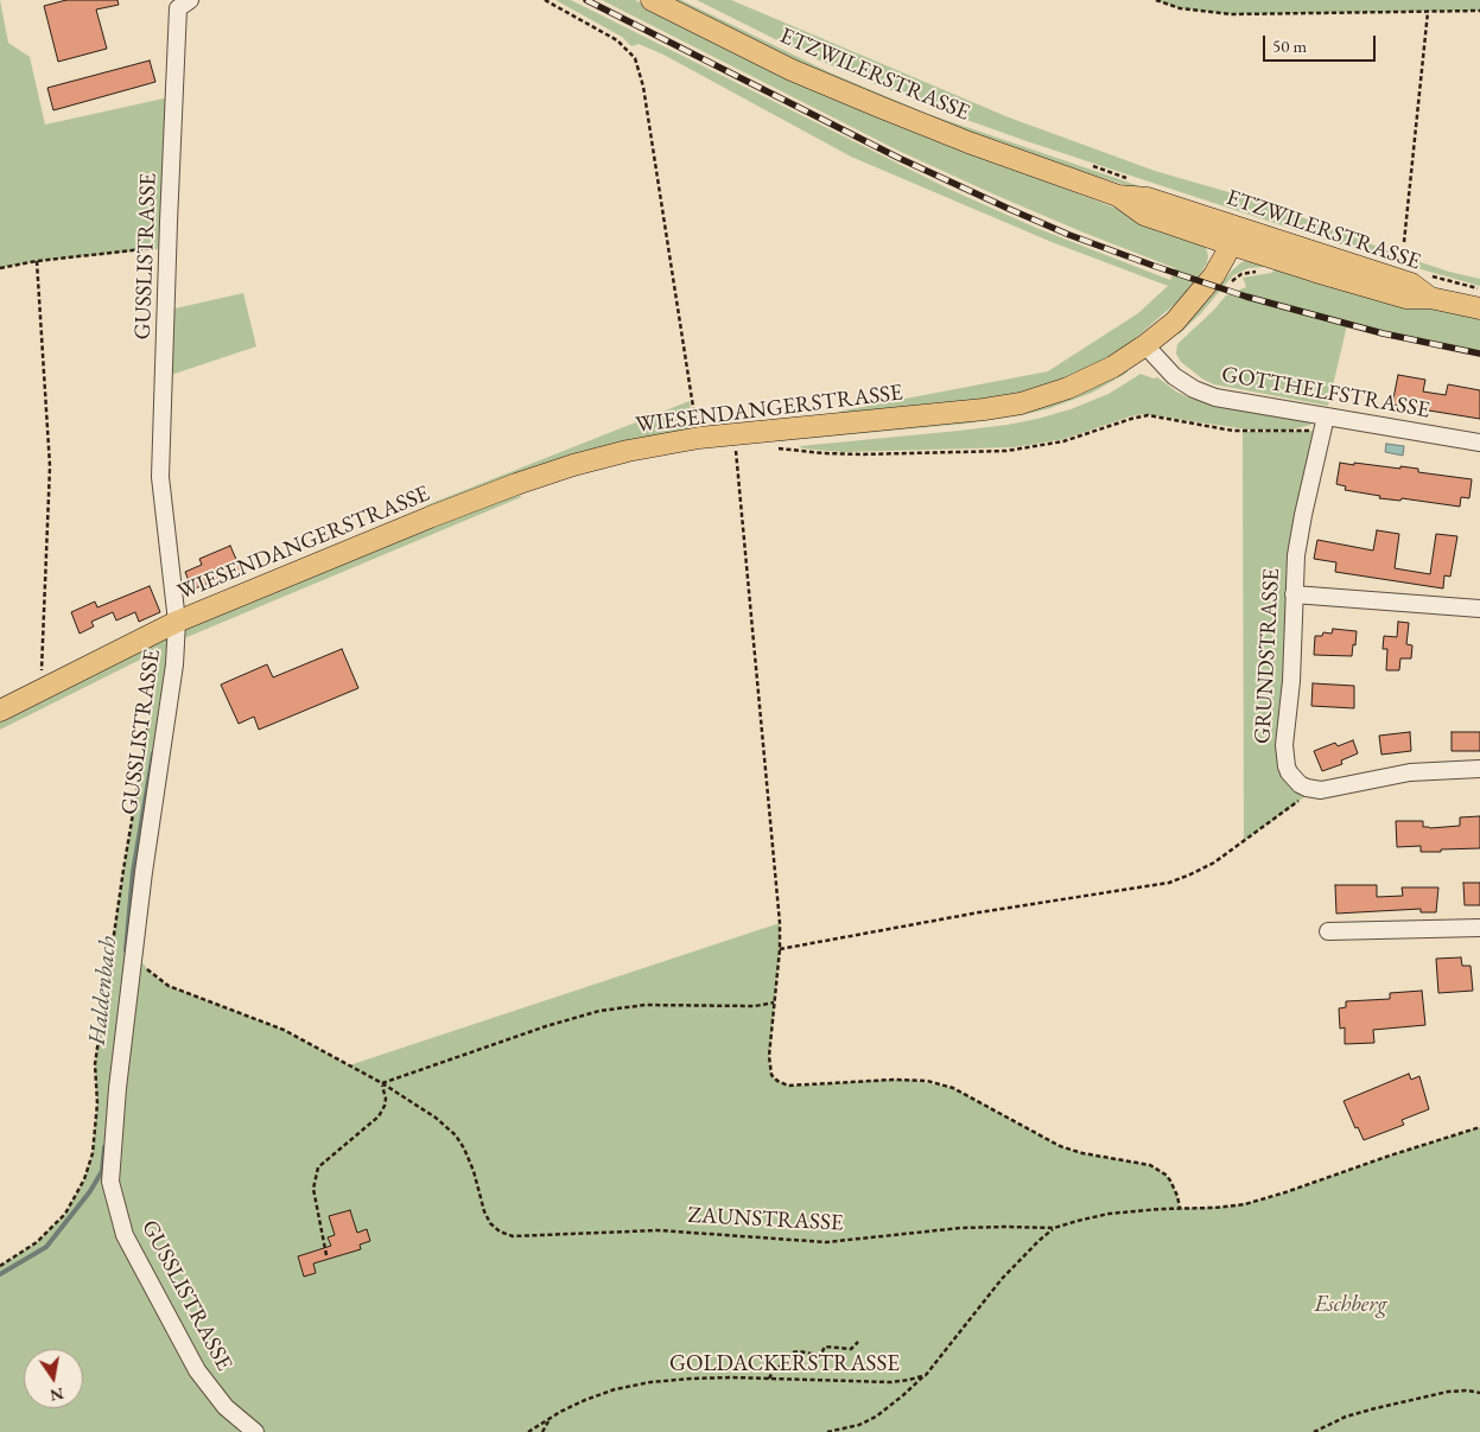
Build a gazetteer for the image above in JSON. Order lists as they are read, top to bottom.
{
  "streets": {
    "main road": ["ETZWILERSTRASSE", "WIESENDANGERSTRASSE"],
    "street": ["GUSSLISTRASSE", "GOTTHELFSTRASSE", "GRUNDSTRASSE"],
    "path": ["ZAUNSTRASSE", "GOLDACKERSTRASSE"]
  },
  "crossings": [
    ["ETZWILERSTRASSE", "WIESENDANGERSTRASSE"],
    ["GUSSLISTRASSE", "WIESENDANGERSTRASSE"],
    ["GUSSLISTRASSE", "ZAUNSTRASSE"],
    ["GOTTHELFSTRASSE", "WIESENDANGERSTRASSE"],
    ["GOTTHELFSTRASSE", "GRUNDSTRASSE"],
    ["ZAUNSTRASSE", "GOLDACKERSTRASSE"]
  ],
  "water": ["Haldenbach"],
  "parks": ["Eschberg"],
  "scale_bar": "50 m",
  "north": "bottom"
}
